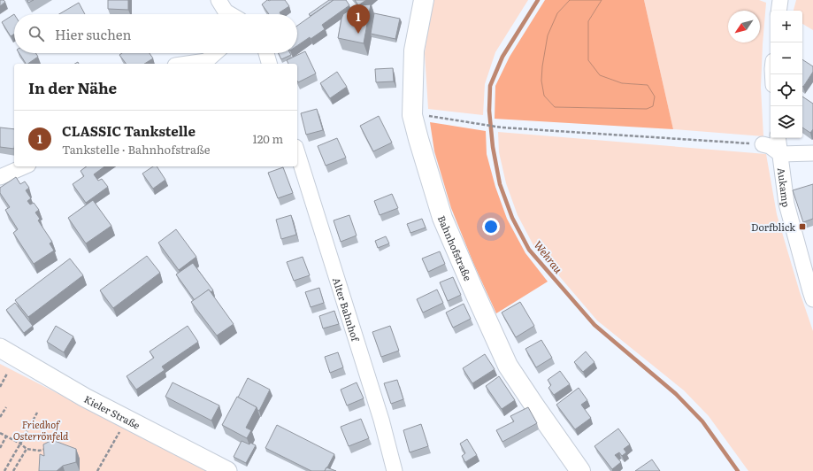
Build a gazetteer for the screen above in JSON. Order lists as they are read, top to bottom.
{
  "streets": {
    "main road": ["Bahnhofstraße"],
    "street": ["Aukamp", "Alter Bahnhof", "Kieler Straße"]
  },
  "water": ["Wehrau"],
  "parks": ["Friedhof Osterrönfeld"],
  "places": {
    "transit": ["Dorfblick"]
  },
  "north": "bottom left",
  "page": {
    "pins": "1",
    "map_buttons": ["+", "−"],
    "search": "Hier suchen",
    "heading": "In der Nähe",
    "list": [
      {
        "mark": "1",
        "name": "CLASSIC Tankstelle",
        "note": "Tankstelle · Bahnhofstraße",
        "value": "120 m"
      }
    ]
  }
}
